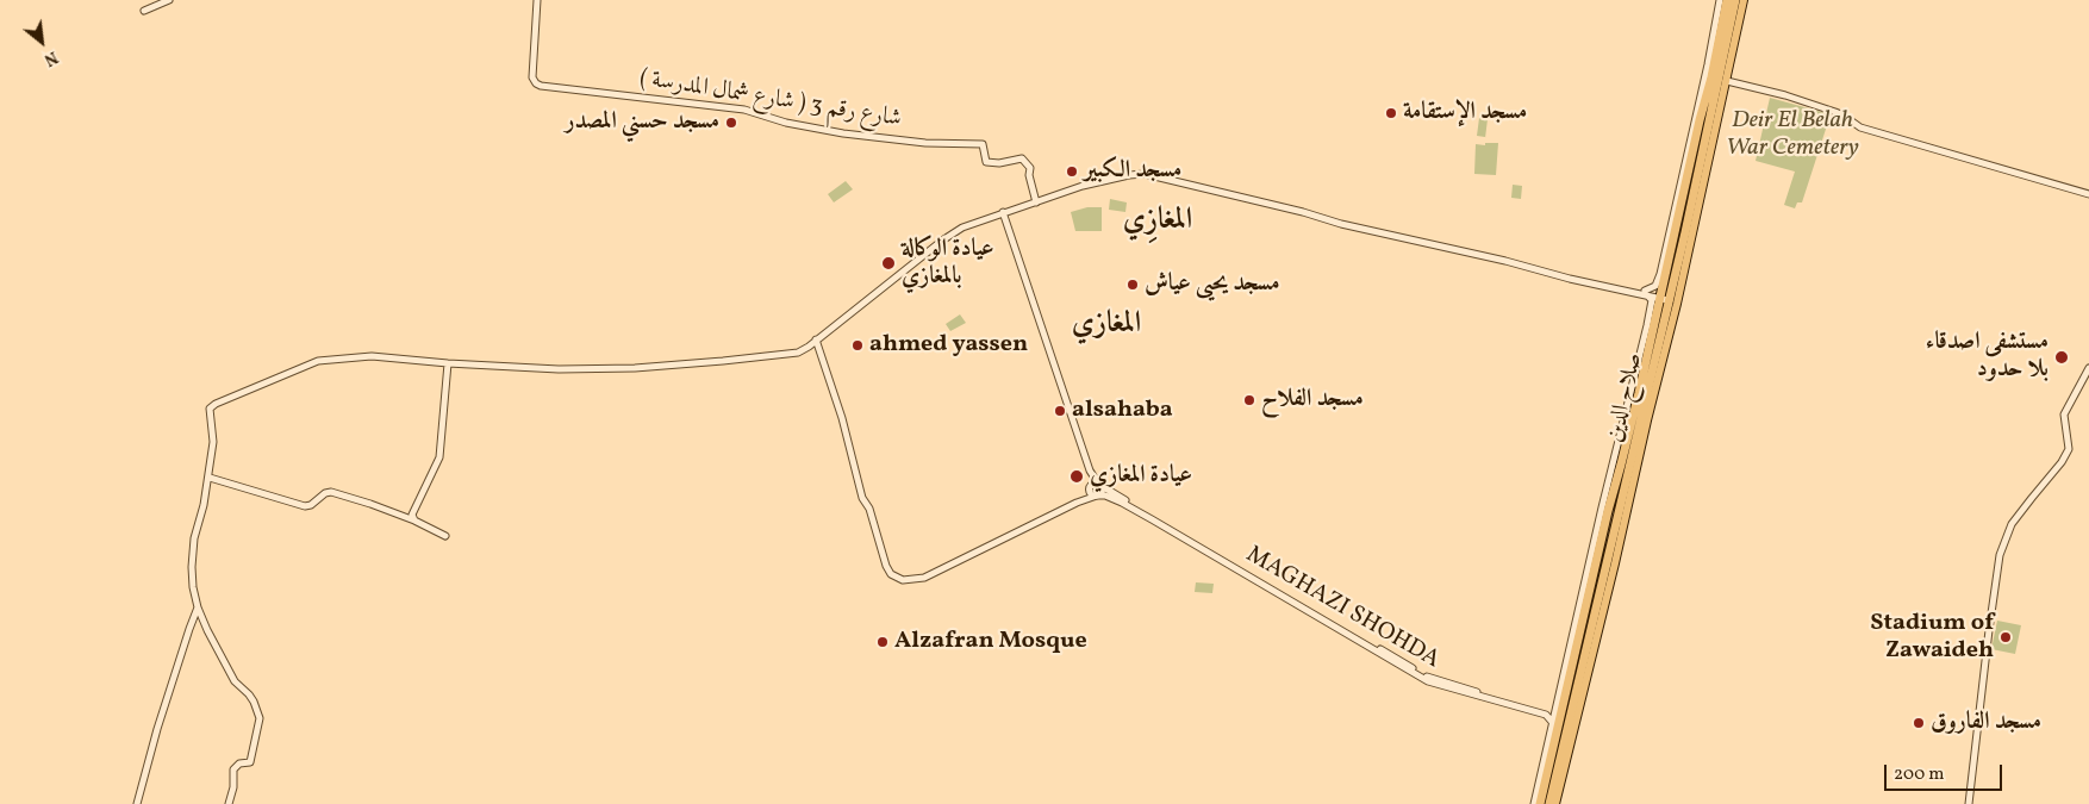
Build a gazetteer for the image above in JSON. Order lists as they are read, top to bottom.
{
  "streets": {
    "highway": ["صلاح الدين"],
    "street": ["شارع رقم 3 ( شارع شمال المدرسة )", "MAGHAZI SHOHDA"]
  },
  "crossings": [
    ["صلاح الدين", "MAGHAZI SHOHDA"]
  ],
  "districts": ["المغازِي", "المغازي"],
  "parks": ["Deir El Belah War Cemetery"],
  "places": [
    "مسجد الإستقامة",
    "مسجد حسني المصدر",
    "مسجد الكبير",
    "عيادة الوكالة بالمغازي",
    "مسجد يحيى عياش",
    "ahmed yassen",
    "مستشفى اصدقاء بلا حدود",
    "مسجد الفلاح",
    "alsahaba",
    "عيادة المغازي",
    "Stadium of Zawaideh",
    "Alzafran Mosque",
    "مسجد الفاروق"
  ],
  "scale_bar": "200 m",
  "north": "bottom right"
}
